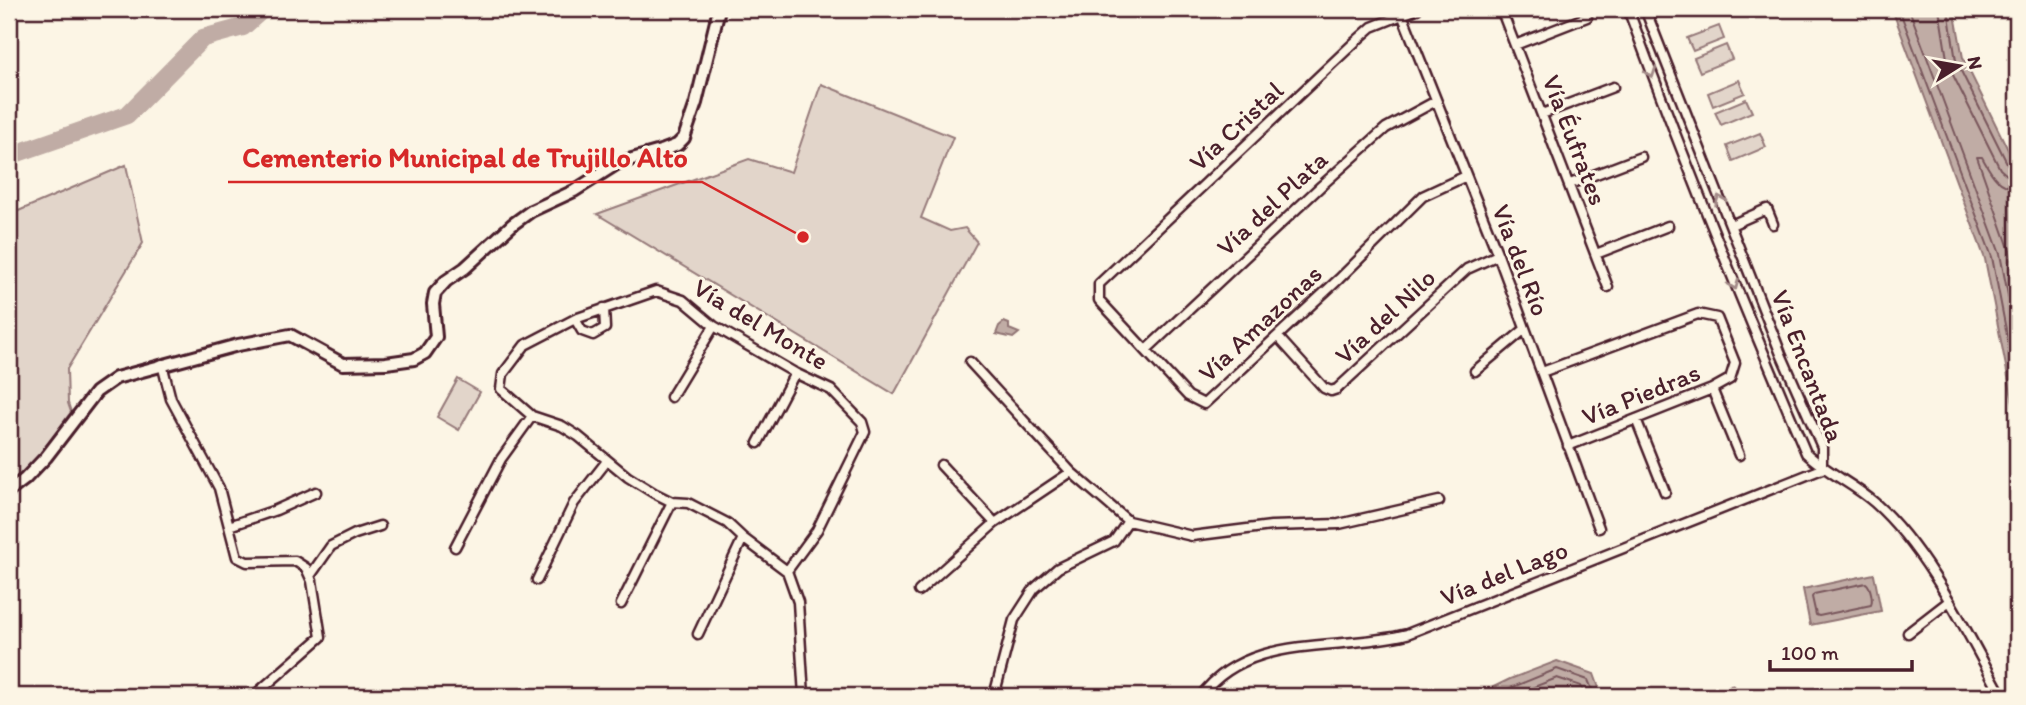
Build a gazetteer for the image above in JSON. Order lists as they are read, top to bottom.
{
  "streets": {
    "street": [
      "Vía Cristal",
      "Vía Éufrates",
      "Vía del Plata",
      "Vía del Río",
      "Vía del Nilo",
      "Vía Amazonas",
      "Vía del Monte",
      "Vía Encantada",
      "Vía Piedras",
      "Vía del Lago"
    ]
  },
  "crossings": [
    ["Vía Cristal", "Vía del Río"],
    ["Vía Cristal", "Vía Amazonas"],
    ["Vía del Plata", "Vía del Río"],
    ["Vía del Plata", "Vía Amazonas"],
    ["Vía del Río", "Vía del Nilo"],
    ["Vía del Río", "Vía Amazonas"],
    ["Vía del Río", "Vía Piedras"],
    ["Vía del Nilo", "Vía Amazonas"],
    ["Vía Encantada", "Vía del Lago"]
  ],
  "places": ["Cementerio Municipal de Trujillo Alto"],
  "scale_bar": "100 m",
  "north": "right"
}
